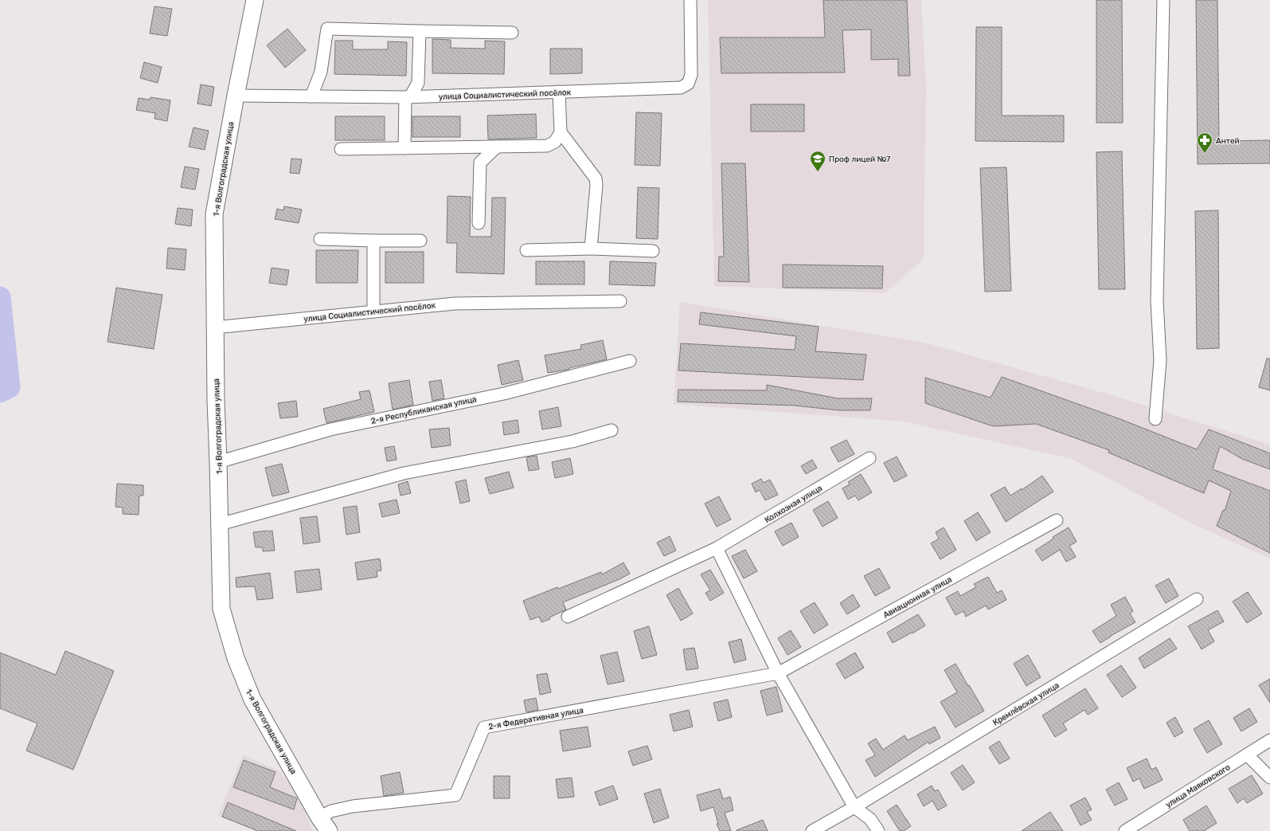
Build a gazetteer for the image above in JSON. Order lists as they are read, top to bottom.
{
  "streets": {
    "street": [
      "улица Социалистический посёлок",
      "1-я Волгоградская улица",
      "2-я Республиканская улица",
      "Колхозная улица",
      "Авиационная улица",
      "Кремлёвская улица",
      "2-я Федеративная улица",
      "улица Маяковского"
    ]
  },
  "crossings": [
    ["улица Социалистический посёлок", "1-я Волгоградская улица"],
    ["1-я Волгоградская улица", "2-я Республиканская улица"],
    ["1-я Волгоградская улица", "2-я Федеративная улица"],
    ["Авиационная улица", "2-я Федеративная улица"]
  ],
  "places": {
    "pharmacy": ["Антей"],
    "school or university": ["Проф лицей №7"]
  }
}
